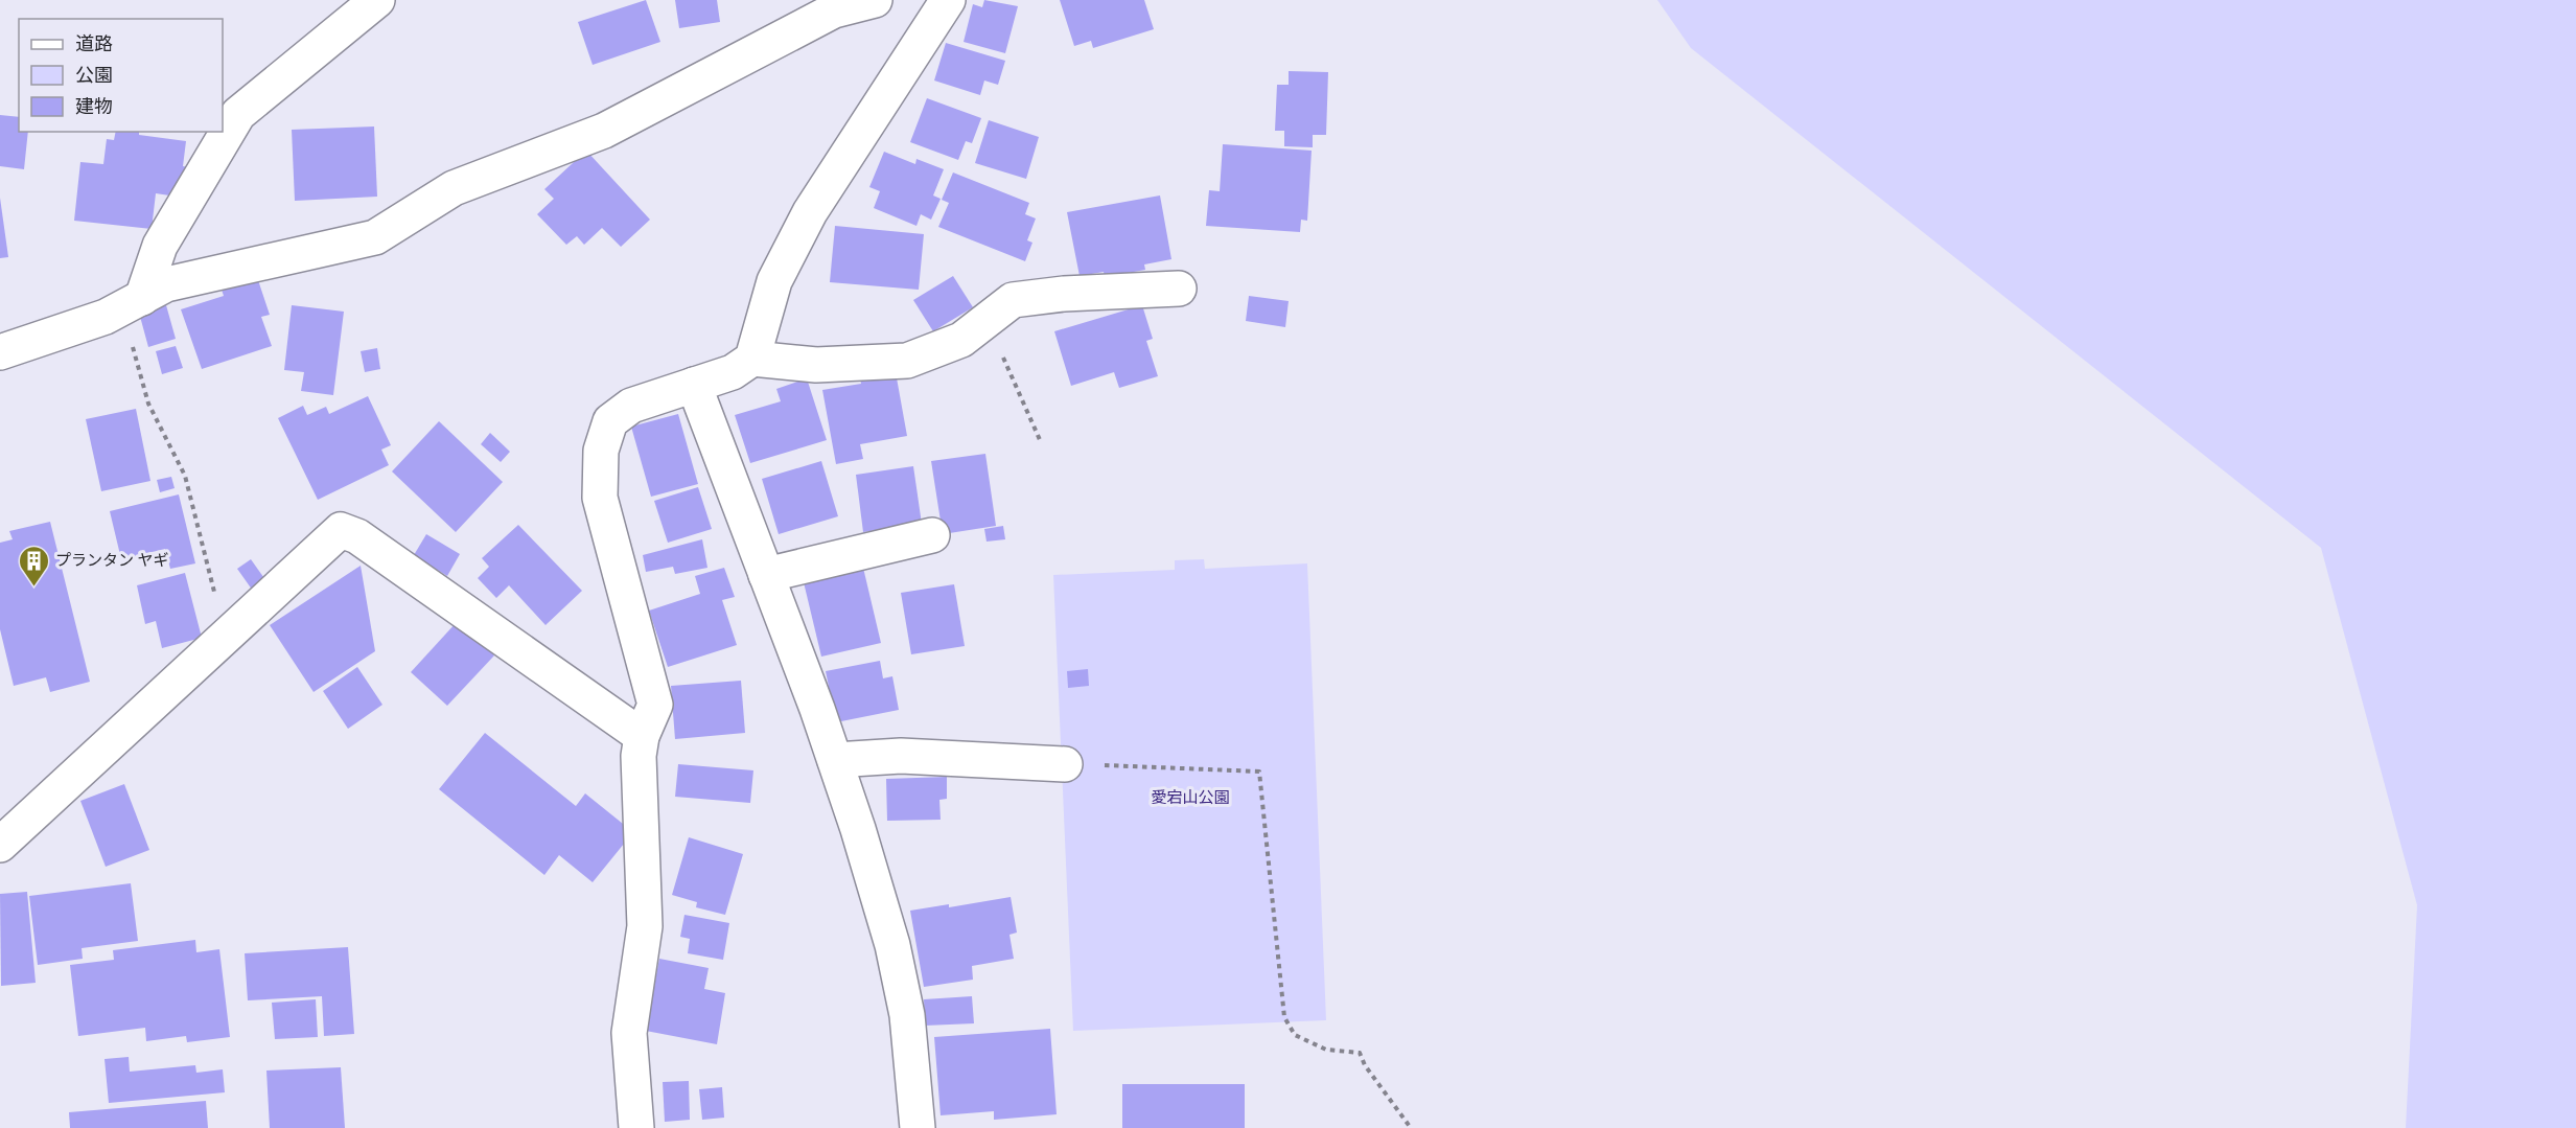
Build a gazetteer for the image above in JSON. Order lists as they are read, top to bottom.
{
  "parks": ["愛宕山公園"],
  "places": {
    "building": ["プランタン ヤギ"]
  },
  "legend": ["道路", "公園", "建物"]
}
